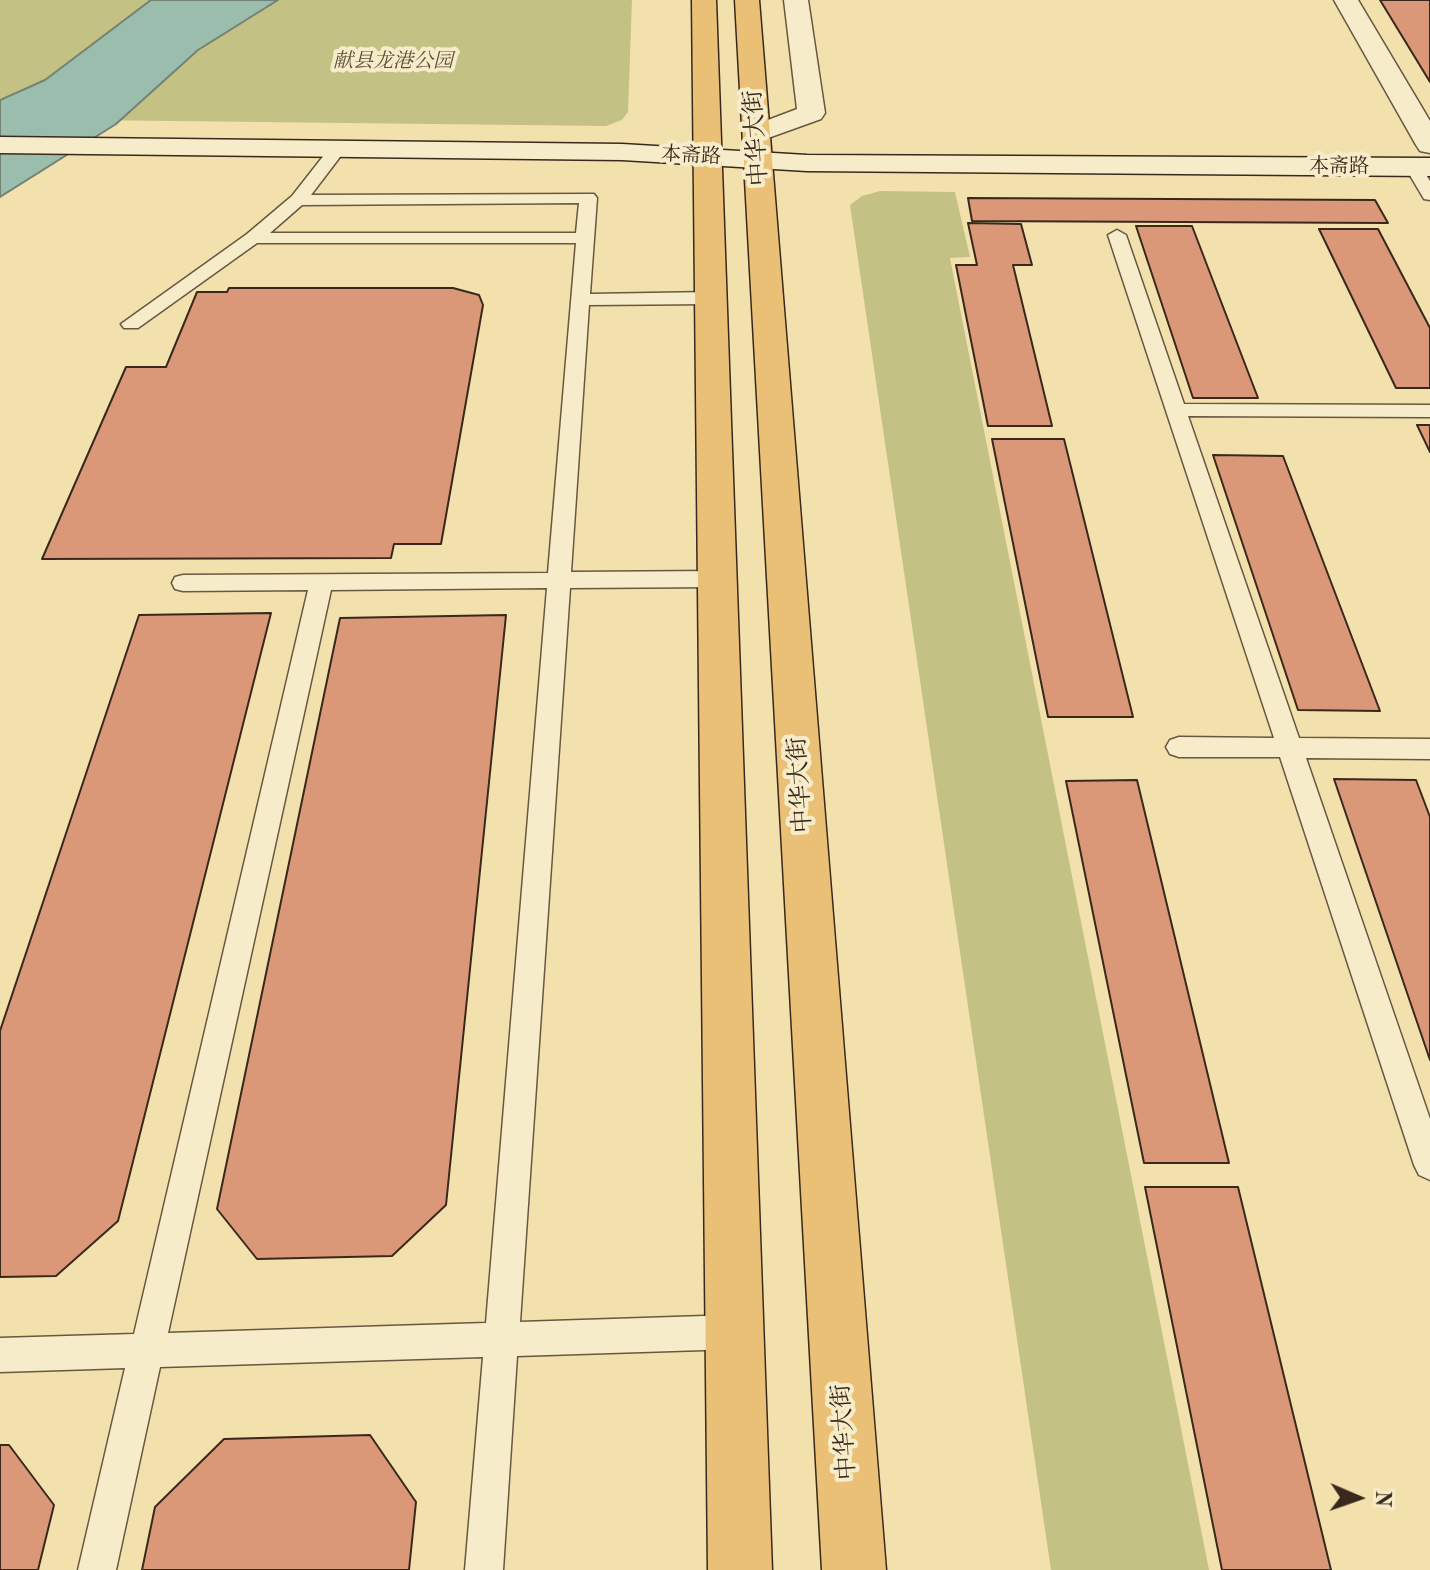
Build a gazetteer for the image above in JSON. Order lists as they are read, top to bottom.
{
  "streets": {
    "main road": ["中华大街"],
    "street": ["本斋路"]
  },
  "crossings": [
    ["中华大街", "本斋路"]
  ],
  "parks": ["献县龙港公园"],
  "north": "right"
}
